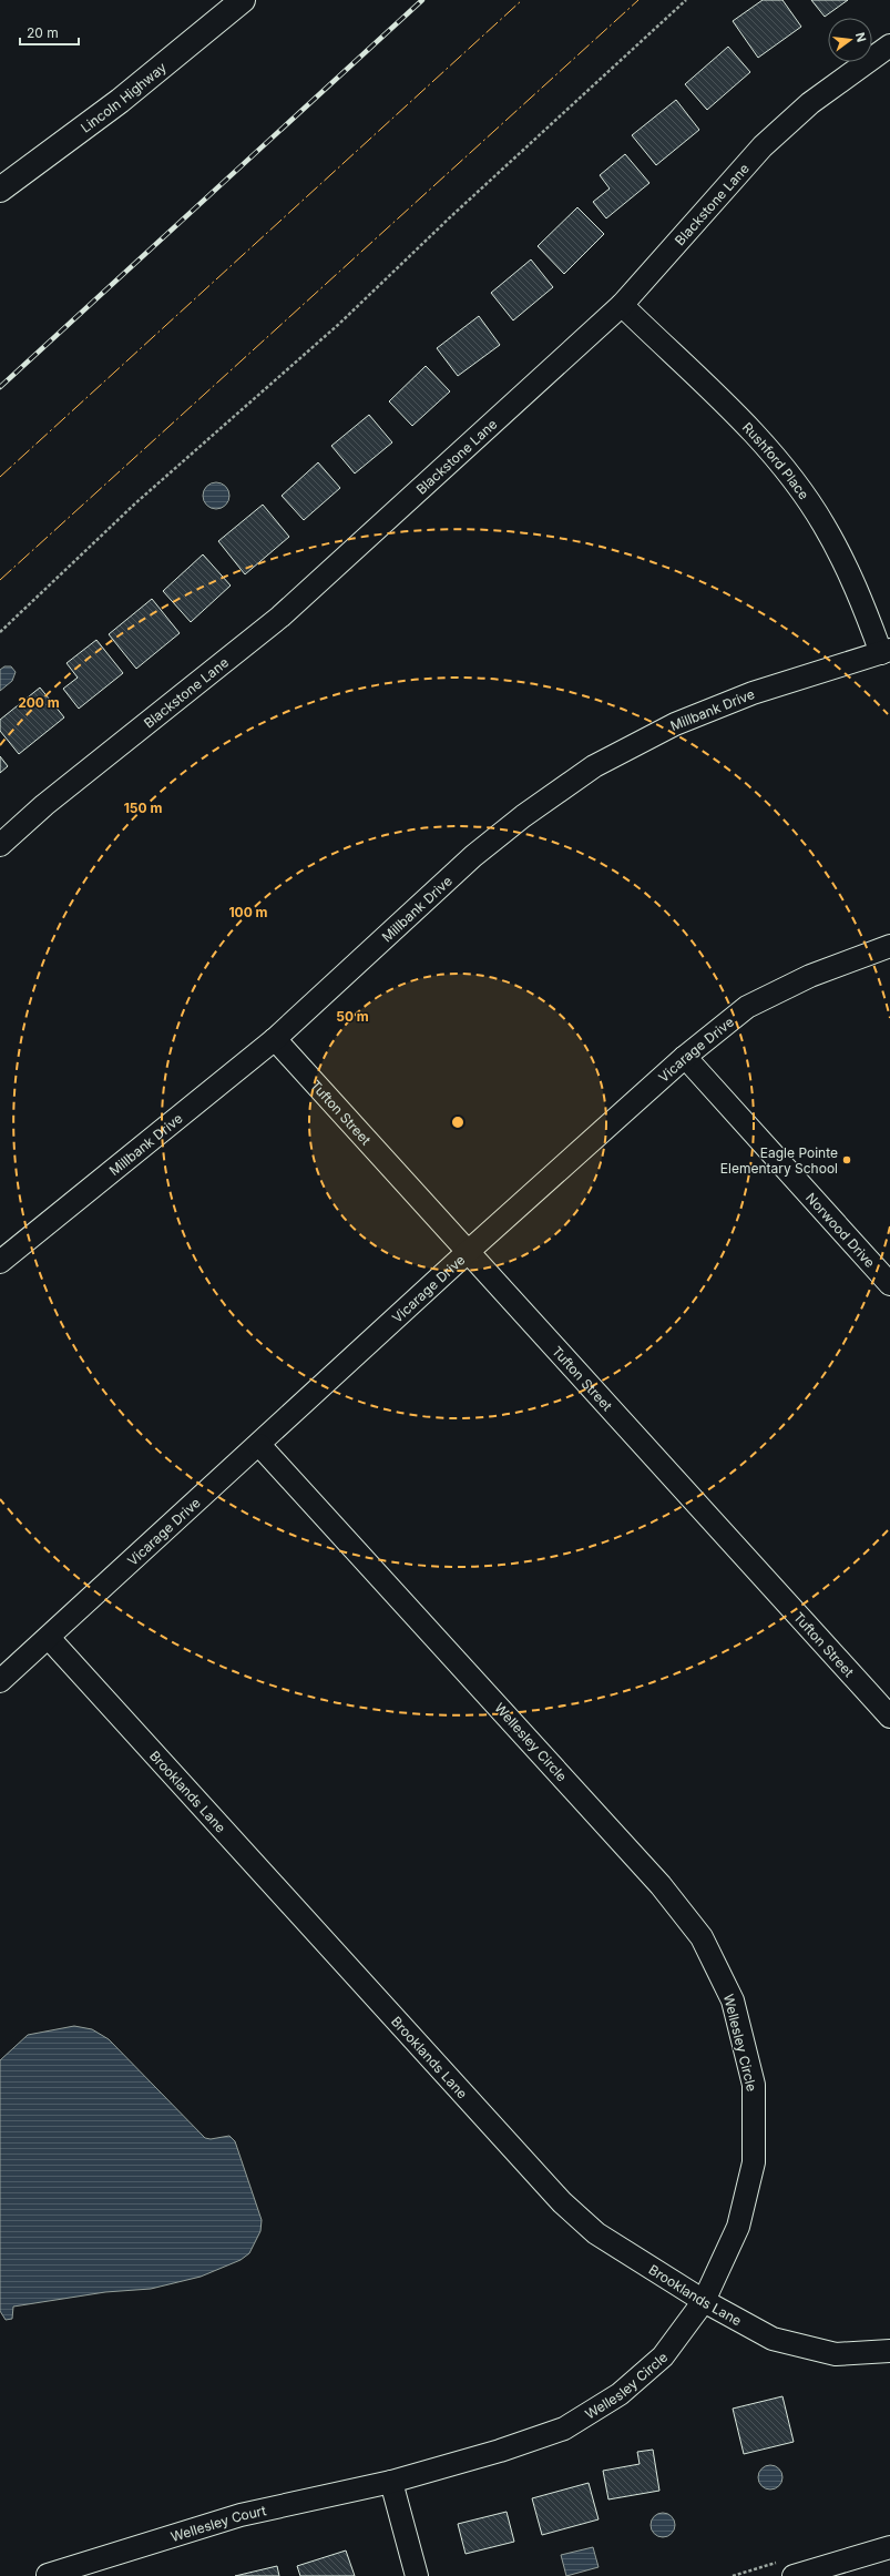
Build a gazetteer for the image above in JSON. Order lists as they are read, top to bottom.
{
  "streets": {
    "main road": ["Lincoln Highway"],
    "street": [
      "Blackstone Lane",
      "Rushford Place",
      "Millbank Drive",
      "Vicarage Drive",
      "Tufton Street",
      "Norwood Drive",
      "Wellesley Circle",
      "Brooklands Lane",
      "Wellesley Court"
    ]
  },
  "crossings": [
    ["Blackstone Lane", "Rushford Place"],
    ["Rushford Place", "Millbank Drive"],
    ["Millbank Drive", "Tufton Street"],
    ["Vicarage Drive", "Tufton Street"],
    ["Vicarage Drive", "Norwood Drive"],
    ["Vicarage Drive", "Wellesley Circle"],
    ["Vicarage Drive", "Brooklands Lane"],
    ["Wellesley Circle", "Brooklands Lane"],
    ["Wellesley Circle", "Wellesley Court"]
  ],
  "places": ["Eagle Pointe Elementary School"],
  "scale_bar": "20 m",
  "north": "right",
  "rings": [
    "200 m",
    "150 m",
    "100 m",
    "50 m"
  ]
}
